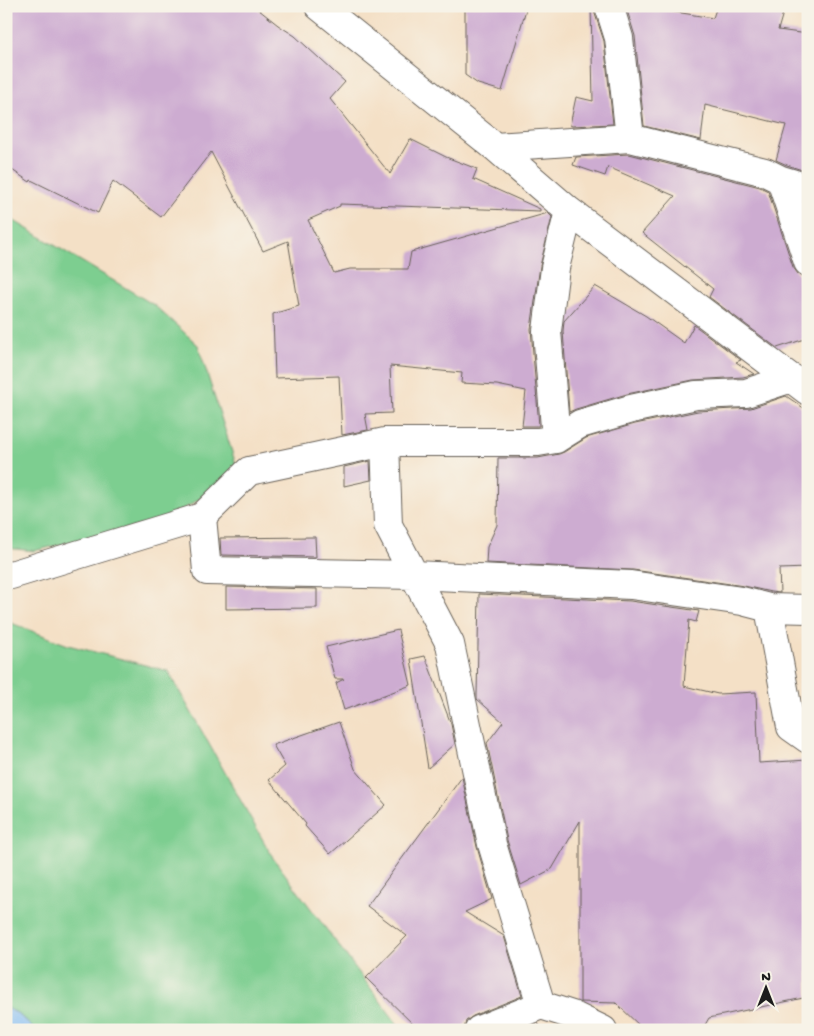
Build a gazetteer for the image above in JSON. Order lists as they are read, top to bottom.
{
  "north": "top"
}
